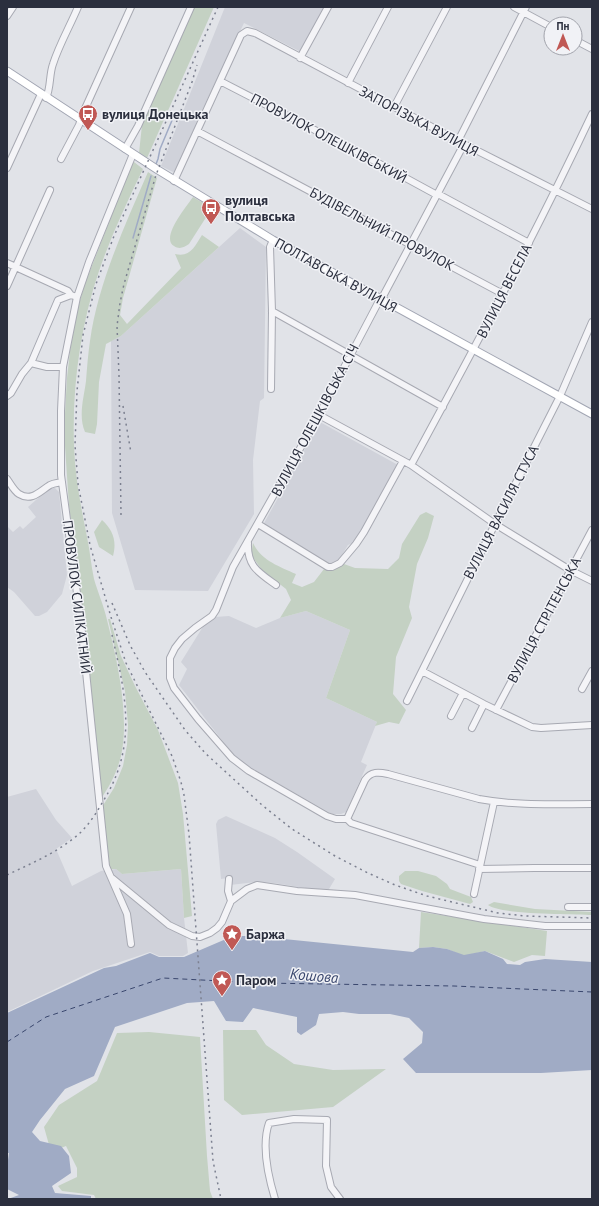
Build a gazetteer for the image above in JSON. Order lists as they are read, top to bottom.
{
  "streets": {
    "main road": ["ПОЛТАВСЬКА ВУЛИЦЯ"],
    "street": [
      "ЗАПОРІЗЬКА ВУЛИЦЯ",
      "ПРОВУЛОК ОЛЕШКІВСЬКИЙ",
      "БУДІВЕЛЬНИЙ ПРОВУЛОК",
      "ВУЛИЦЯ ВЕСЕЛА",
      "ВУЛИЦЯ ОЛЕШКІВСЬКА СІЧ",
      "ВУЛИЦЯ ВАСИЛЯ СТУСА",
      "ПРОВУЛОК СИЛІКАТНИЙ",
      "ВУЛИЦЯ СТРІТЕНСЬКА"
    ]
  },
  "crossings": [
    ["ЗАПОРІЗЬКА ВУЛИЦЯ", "ПРОВУЛОК ОЛЕШКІВСЬКИЙ"],
    ["ЗАПОРІЗЬКА ВУЛИЦЯ", "ВУЛИЦЯ ВЕСЕЛА"],
    ["ЗАПОРІЗЬКА ВУЛИЦЯ", "ВУЛИЦЯ ОЛЕШКІВСЬКА СІЧ"],
    ["ПРОВУЛОК ОЛЕШКІВСЬКИЙ", "ВУЛИЦЯ ВЕСЕЛА"],
    ["ПРОВУЛОК ОЛЕШКІВСЬКИЙ", "ВУЛИЦЯ ОЛЕШКІВСЬКА СІЧ"],
    ["БУДІВЕЛЬНИЙ ПРОВУЛОК", "ВУЛИЦЯ ВЕСЕЛА"],
    ["БУДІВЕЛЬНИЙ ПРОВУЛОК", "ВУЛИЦЯ ОЛЕШКІВСЬКА СІЧ"],
    ["ПОЛТАВСЬКА ВУЛИЦЯ", "ВУЛИЦЯ ВЕСЕЛА"],
    ["ПОЛТАВСЬКА ВУЛИЦЯ", "ВУЛИЦЯ ОЛЕШКІВСЬКА СІЧ"],
    ["ПОЛТАВСЬКА ВУЛИЦЯ", "ВУЛИЦЯ ВАСИЛЯ СТУСА"],
    ["ПОЛТАВСЬКА ВУЛИЦЯ", "ПРОВУЛОК СИЛІКАТНИЙ"]
  ],
  "water": ["Кошова"],
  "places": {
    "bus stop": ["вулиця Донецька", "вулиця Полтавська"],
    "place": ["Баржа", "Паром"]
  },
  "north": "top"
}
